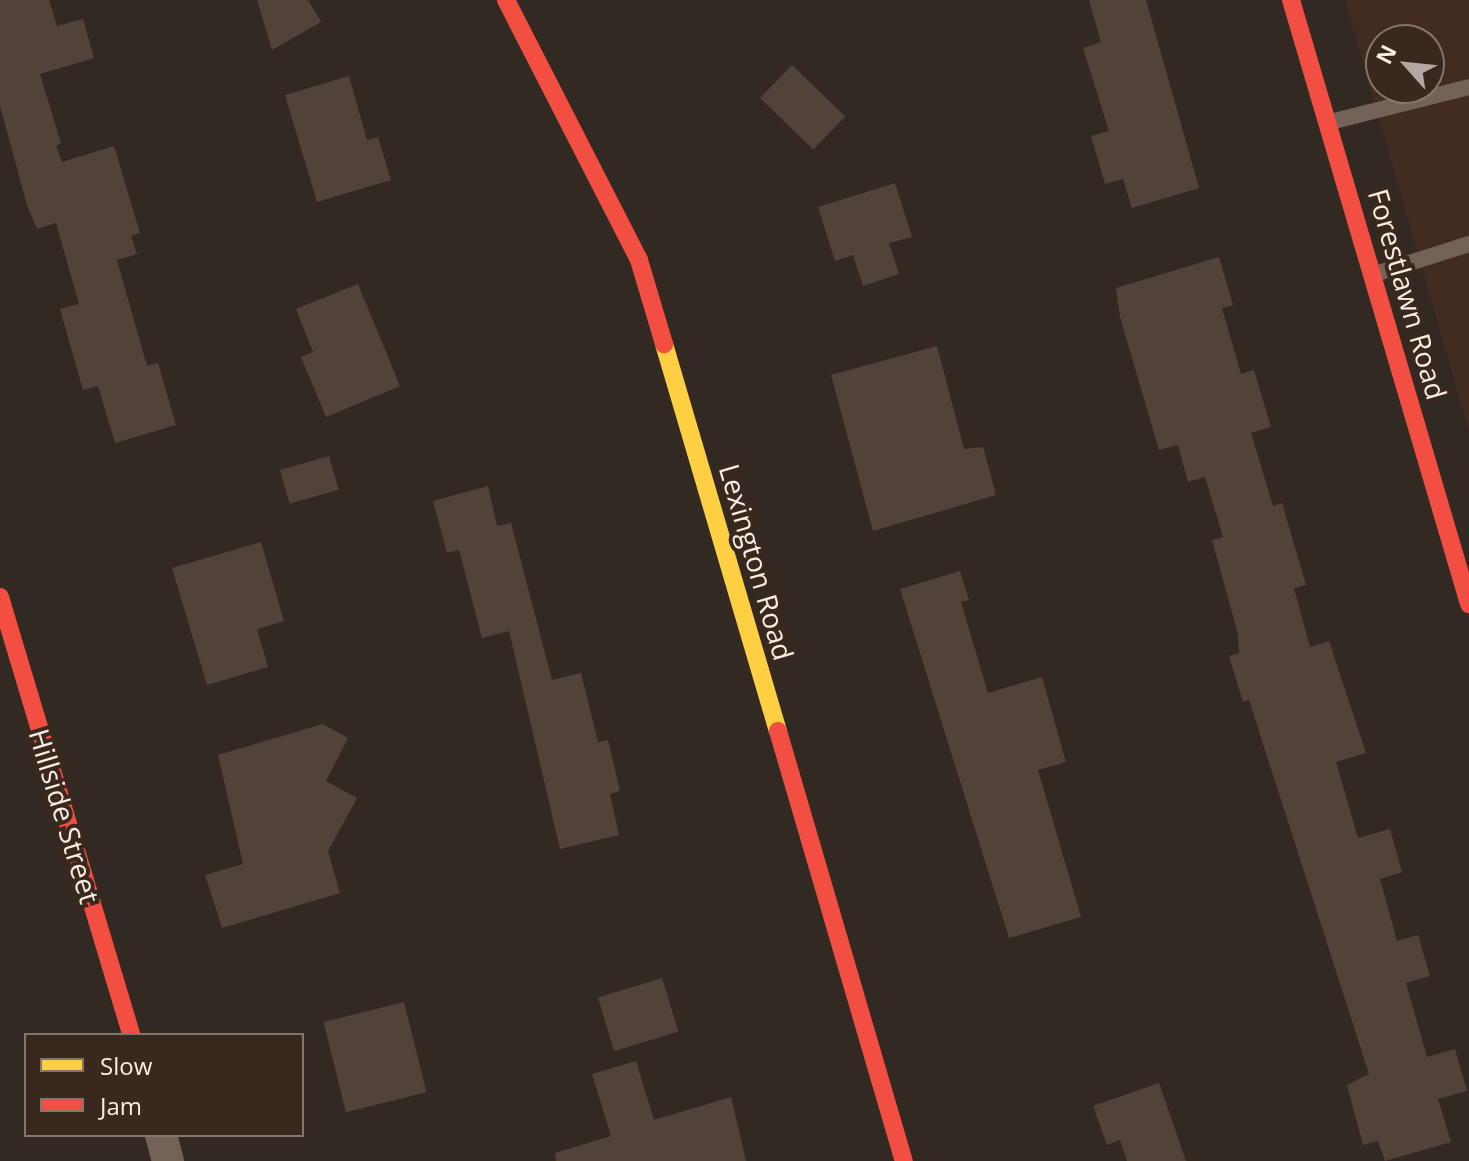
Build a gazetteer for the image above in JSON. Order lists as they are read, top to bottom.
{
  "streets": {
    "street": ["Forestlawn Road", "Lexington Road", "Hillside Street"]
  },
  "legend": ["Slow", "Jam"],
  "north": "top left"
}
